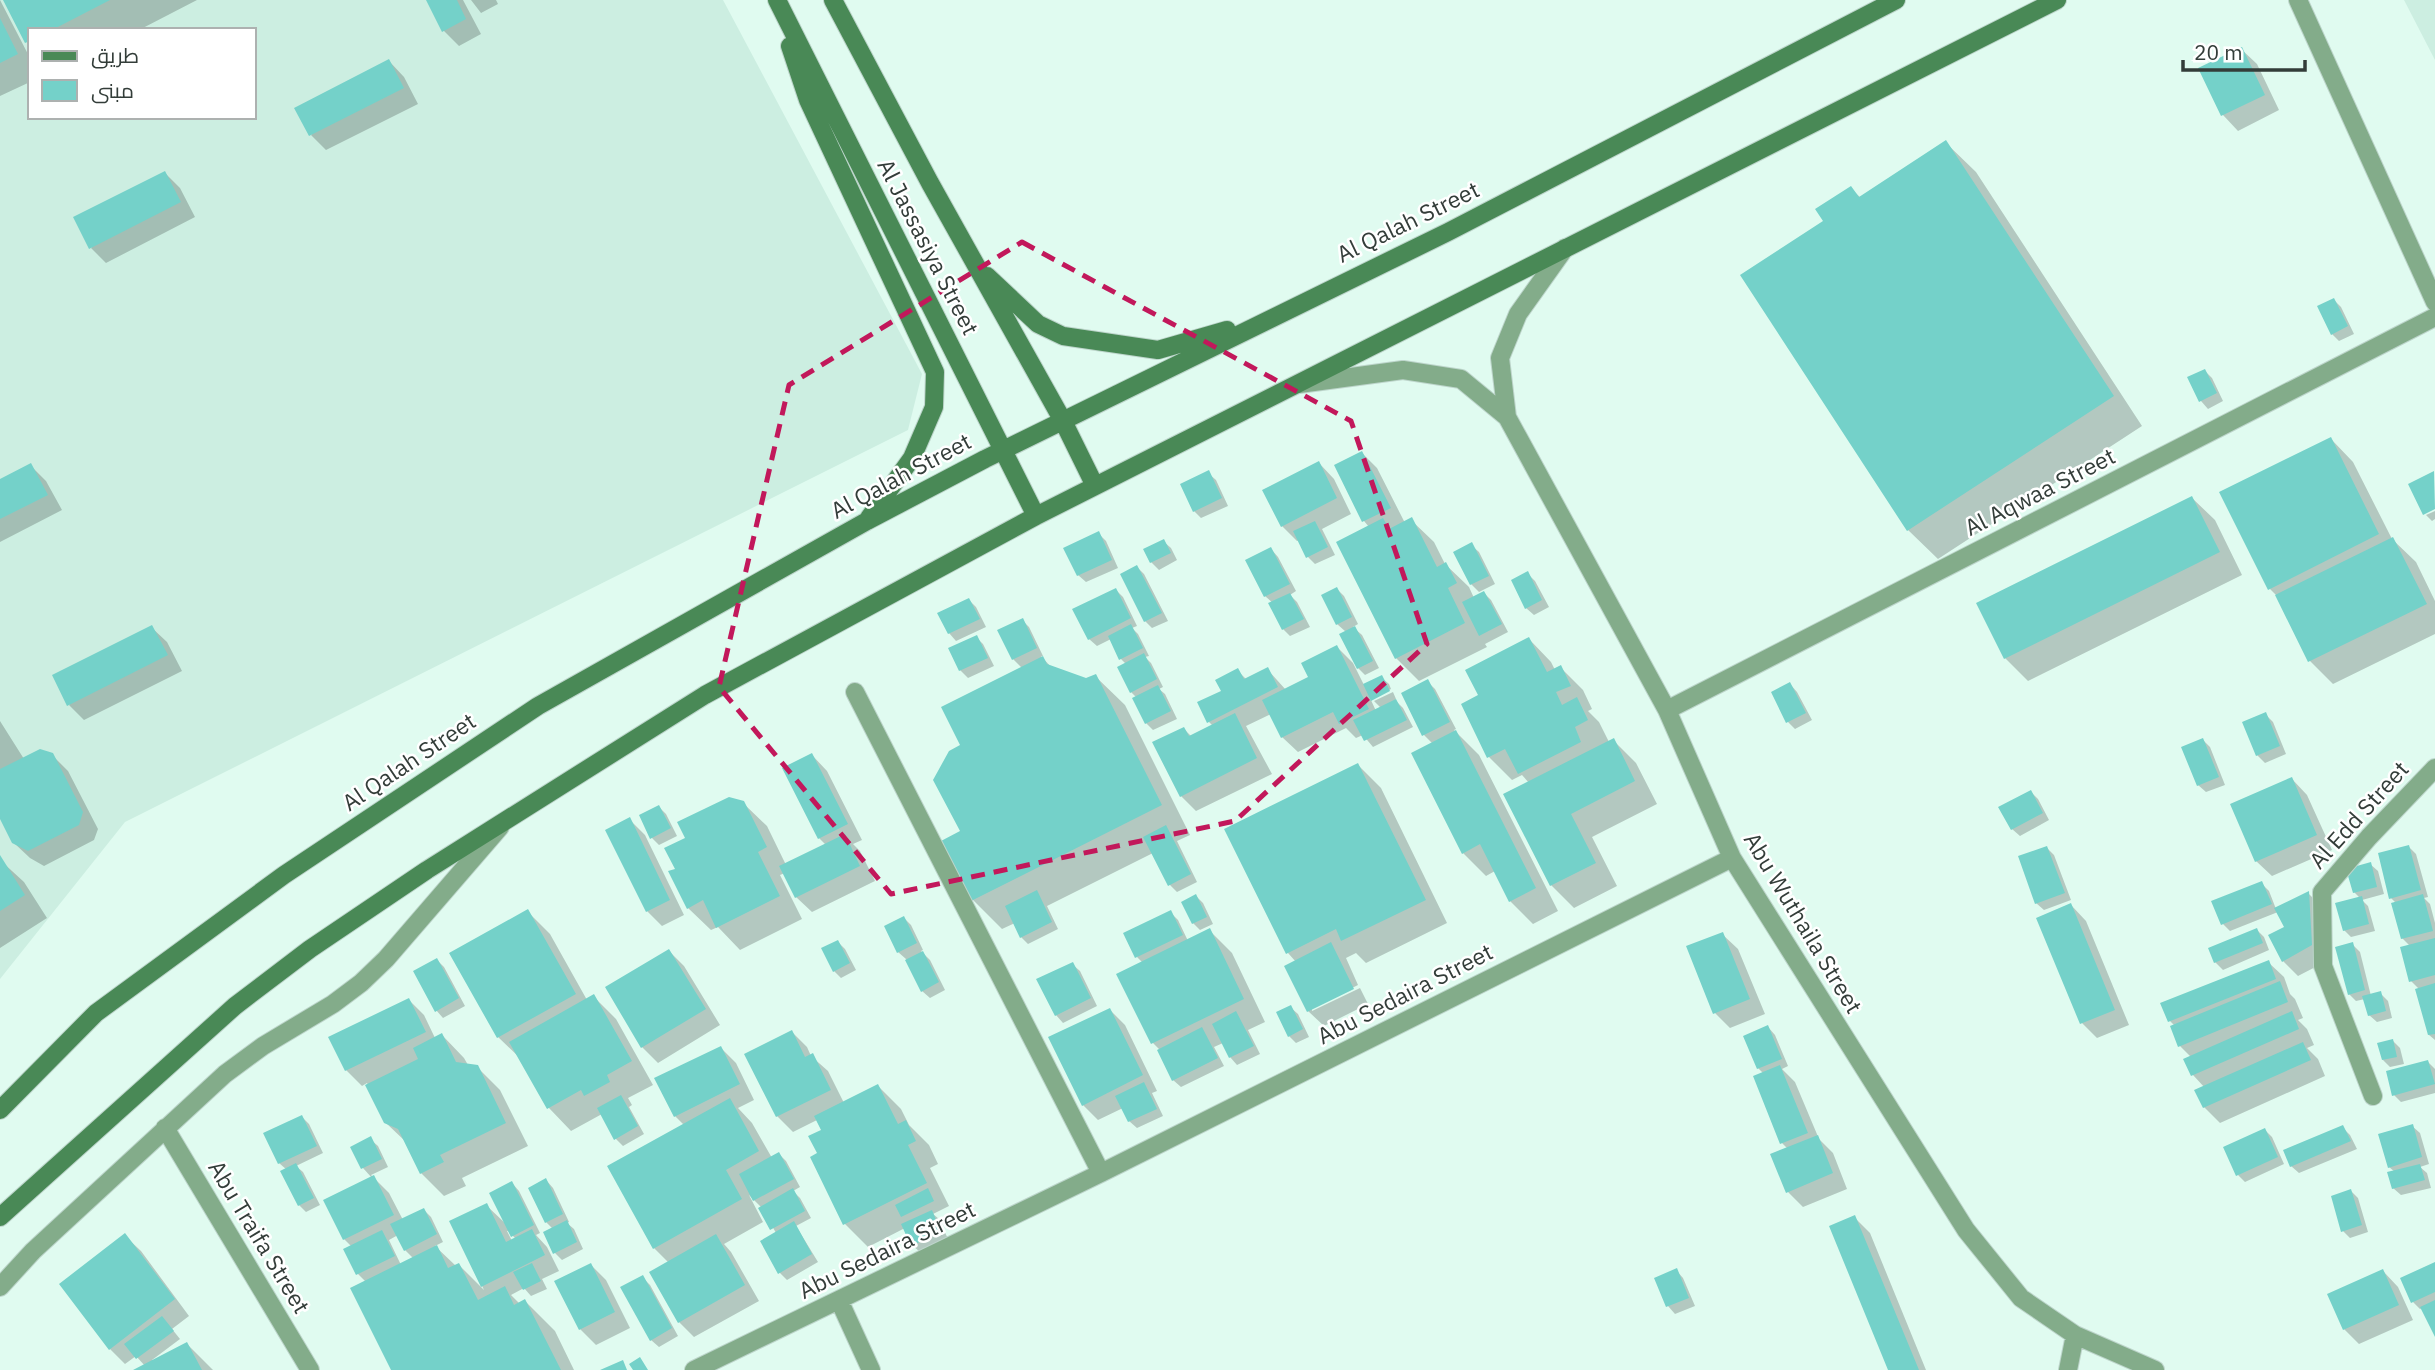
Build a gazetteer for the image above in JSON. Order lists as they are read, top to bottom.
{
  "streets": {
    "main road": ["Al Qalah Street", "Al Jassasiya Street"],
    "street": [
      "Al Aqwaa Street",
      "Al Edd Street",
      "Abu Wuthaila Street",
      "Abu Sedaira Street",
      "Abu Traifa Street"
    ]
  },
  "crossings": [
    ["Al Qalah Street", "Al Jassasiya Street"],
    ["Al Aqwaa Street", "Abu Wuthaila Street"],
    ["Abu Wuthaila Street", "Abu Sedaira Street"]
  ],
  "legend": ["طريق", "مبنى"],
  "scale_bar": "20 m"
}
